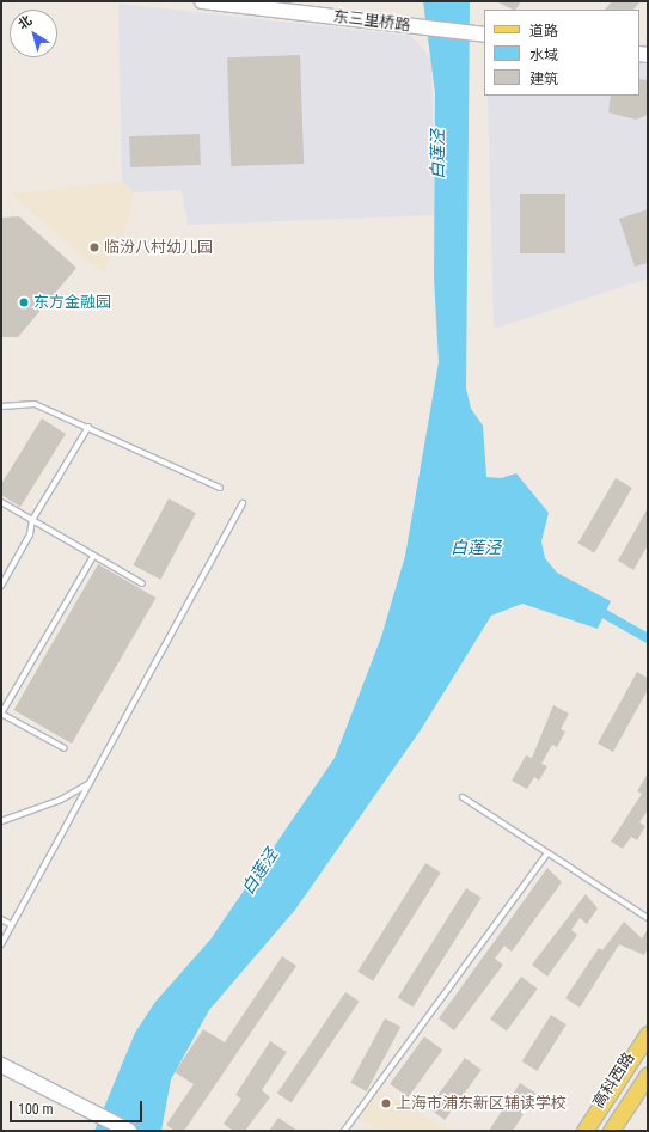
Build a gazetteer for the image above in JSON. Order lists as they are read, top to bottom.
{
  "streets": {
    "main road": ["高科西路"],
    "street": ["东三里桥路"]
  },
  "water": ["白莲泾"],
  "places": ["临汾八村幼儿园", "东方金融园", "上海市浦东新区辅读学校"],
  "legend": ["道路", "水域", "建筑"],
  "scale_bar": "100 m",
  "north": "top left"
}
